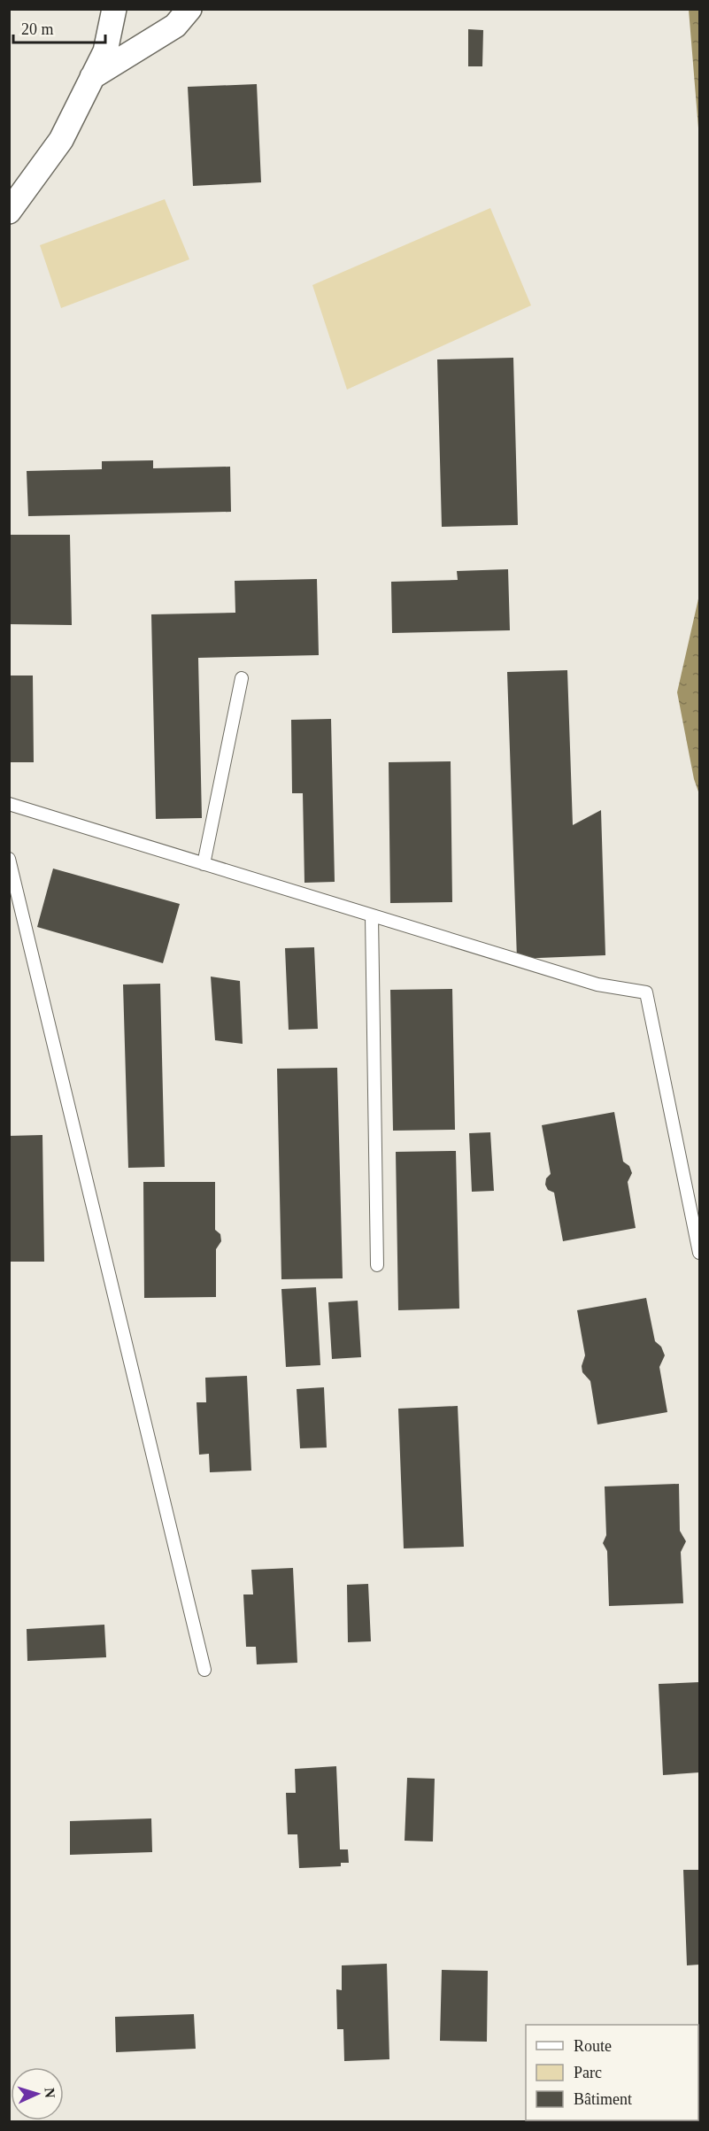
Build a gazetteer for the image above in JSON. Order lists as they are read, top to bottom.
{
  "legend": ["Route", "Parc", "Bâtiment"],
  "scale_bar": "20 m",
  "north": "right"
}
